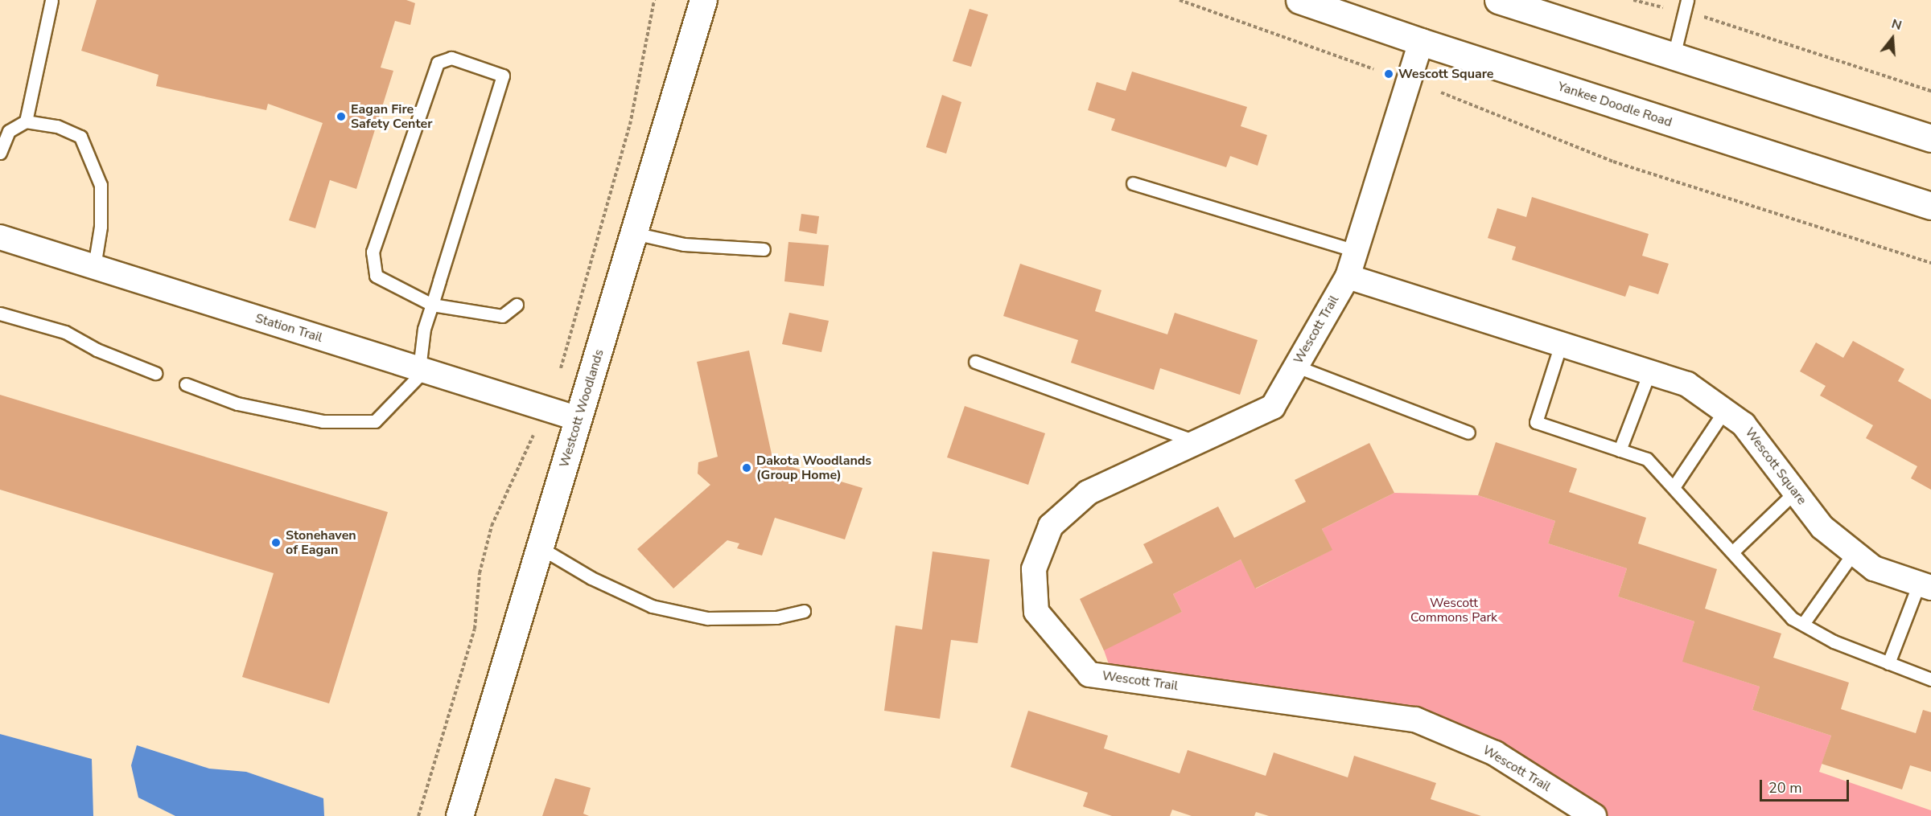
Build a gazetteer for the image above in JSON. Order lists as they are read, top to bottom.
{
  "streets": {
    "main road": ["Yankee Doodle Road", "Westcott Woodlands"],
    "street": ["Station Trail", "Wescott Trail", "Wescott Square"]
  },
  "crossings": [
    ["Station Trail", "Westcott Woodlands"],
    ["Wescott Trail", "Wescott Square"]
  ],
  "parks": ["Wescott Commons Park"],
  "places": [
    "Wescott Square",
    "Eagan Fire Safety Center",
    "Dakota Woodlands (Group Home)",
    "Stonehaven of Eagan"
  ],
  "scale_bar": "20 m",
  "north": "top"
}
